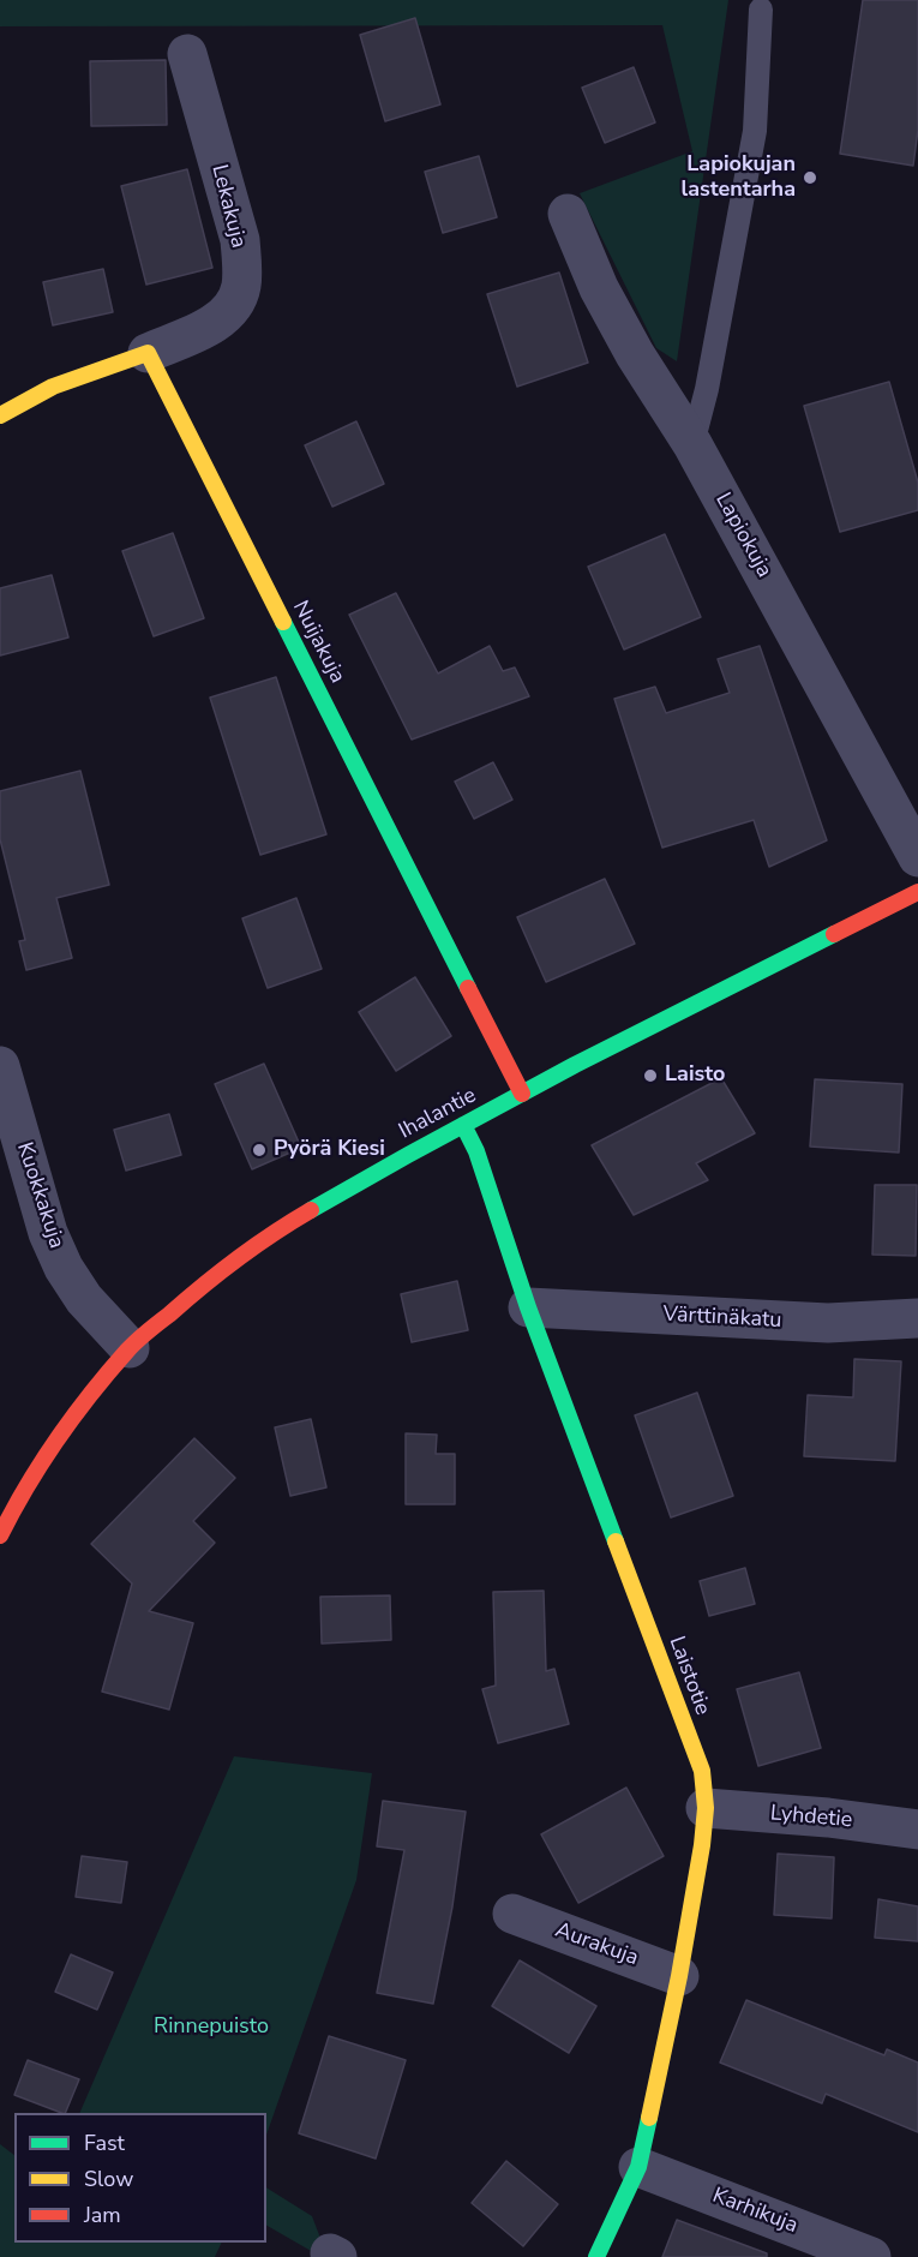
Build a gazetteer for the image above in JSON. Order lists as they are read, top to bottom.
{
  "streets": {
    "street": [
      "Lekakuja",
      "Lapiokuja",
      "Nuijakuja",
      "Ihalantie",
      "Kuokkakuja",
      "Värttinäkatu",
      "Laistotie",
      "Lyhdetie",
      "Aurakuja",
      "Karhikuja"
    ]
  },
  "crossings": [
    ["Lekakuja", "Nuijakuja"],
    ["Nuijakuja", "Ihalantie"],
    ["Ihalantie", "Kuokkakuja"],
    ["Ihalantie", "Laistotie"],
    ["Värttinäkatu", "Laistotie"],
    ["Laistotie", "Lyhdetie"],
    ["Laistotie", "Aurakuja"],
    ["Laistotie", "Karhikuja"]
  ],
  "parks": ["Rinnepuisto"],
  "places": ["Lapiokujan lastentarha", "Laisto", "Pyörä Kiesi"],
  "legend": ["Fast", "Slow", "Jam"]
}
